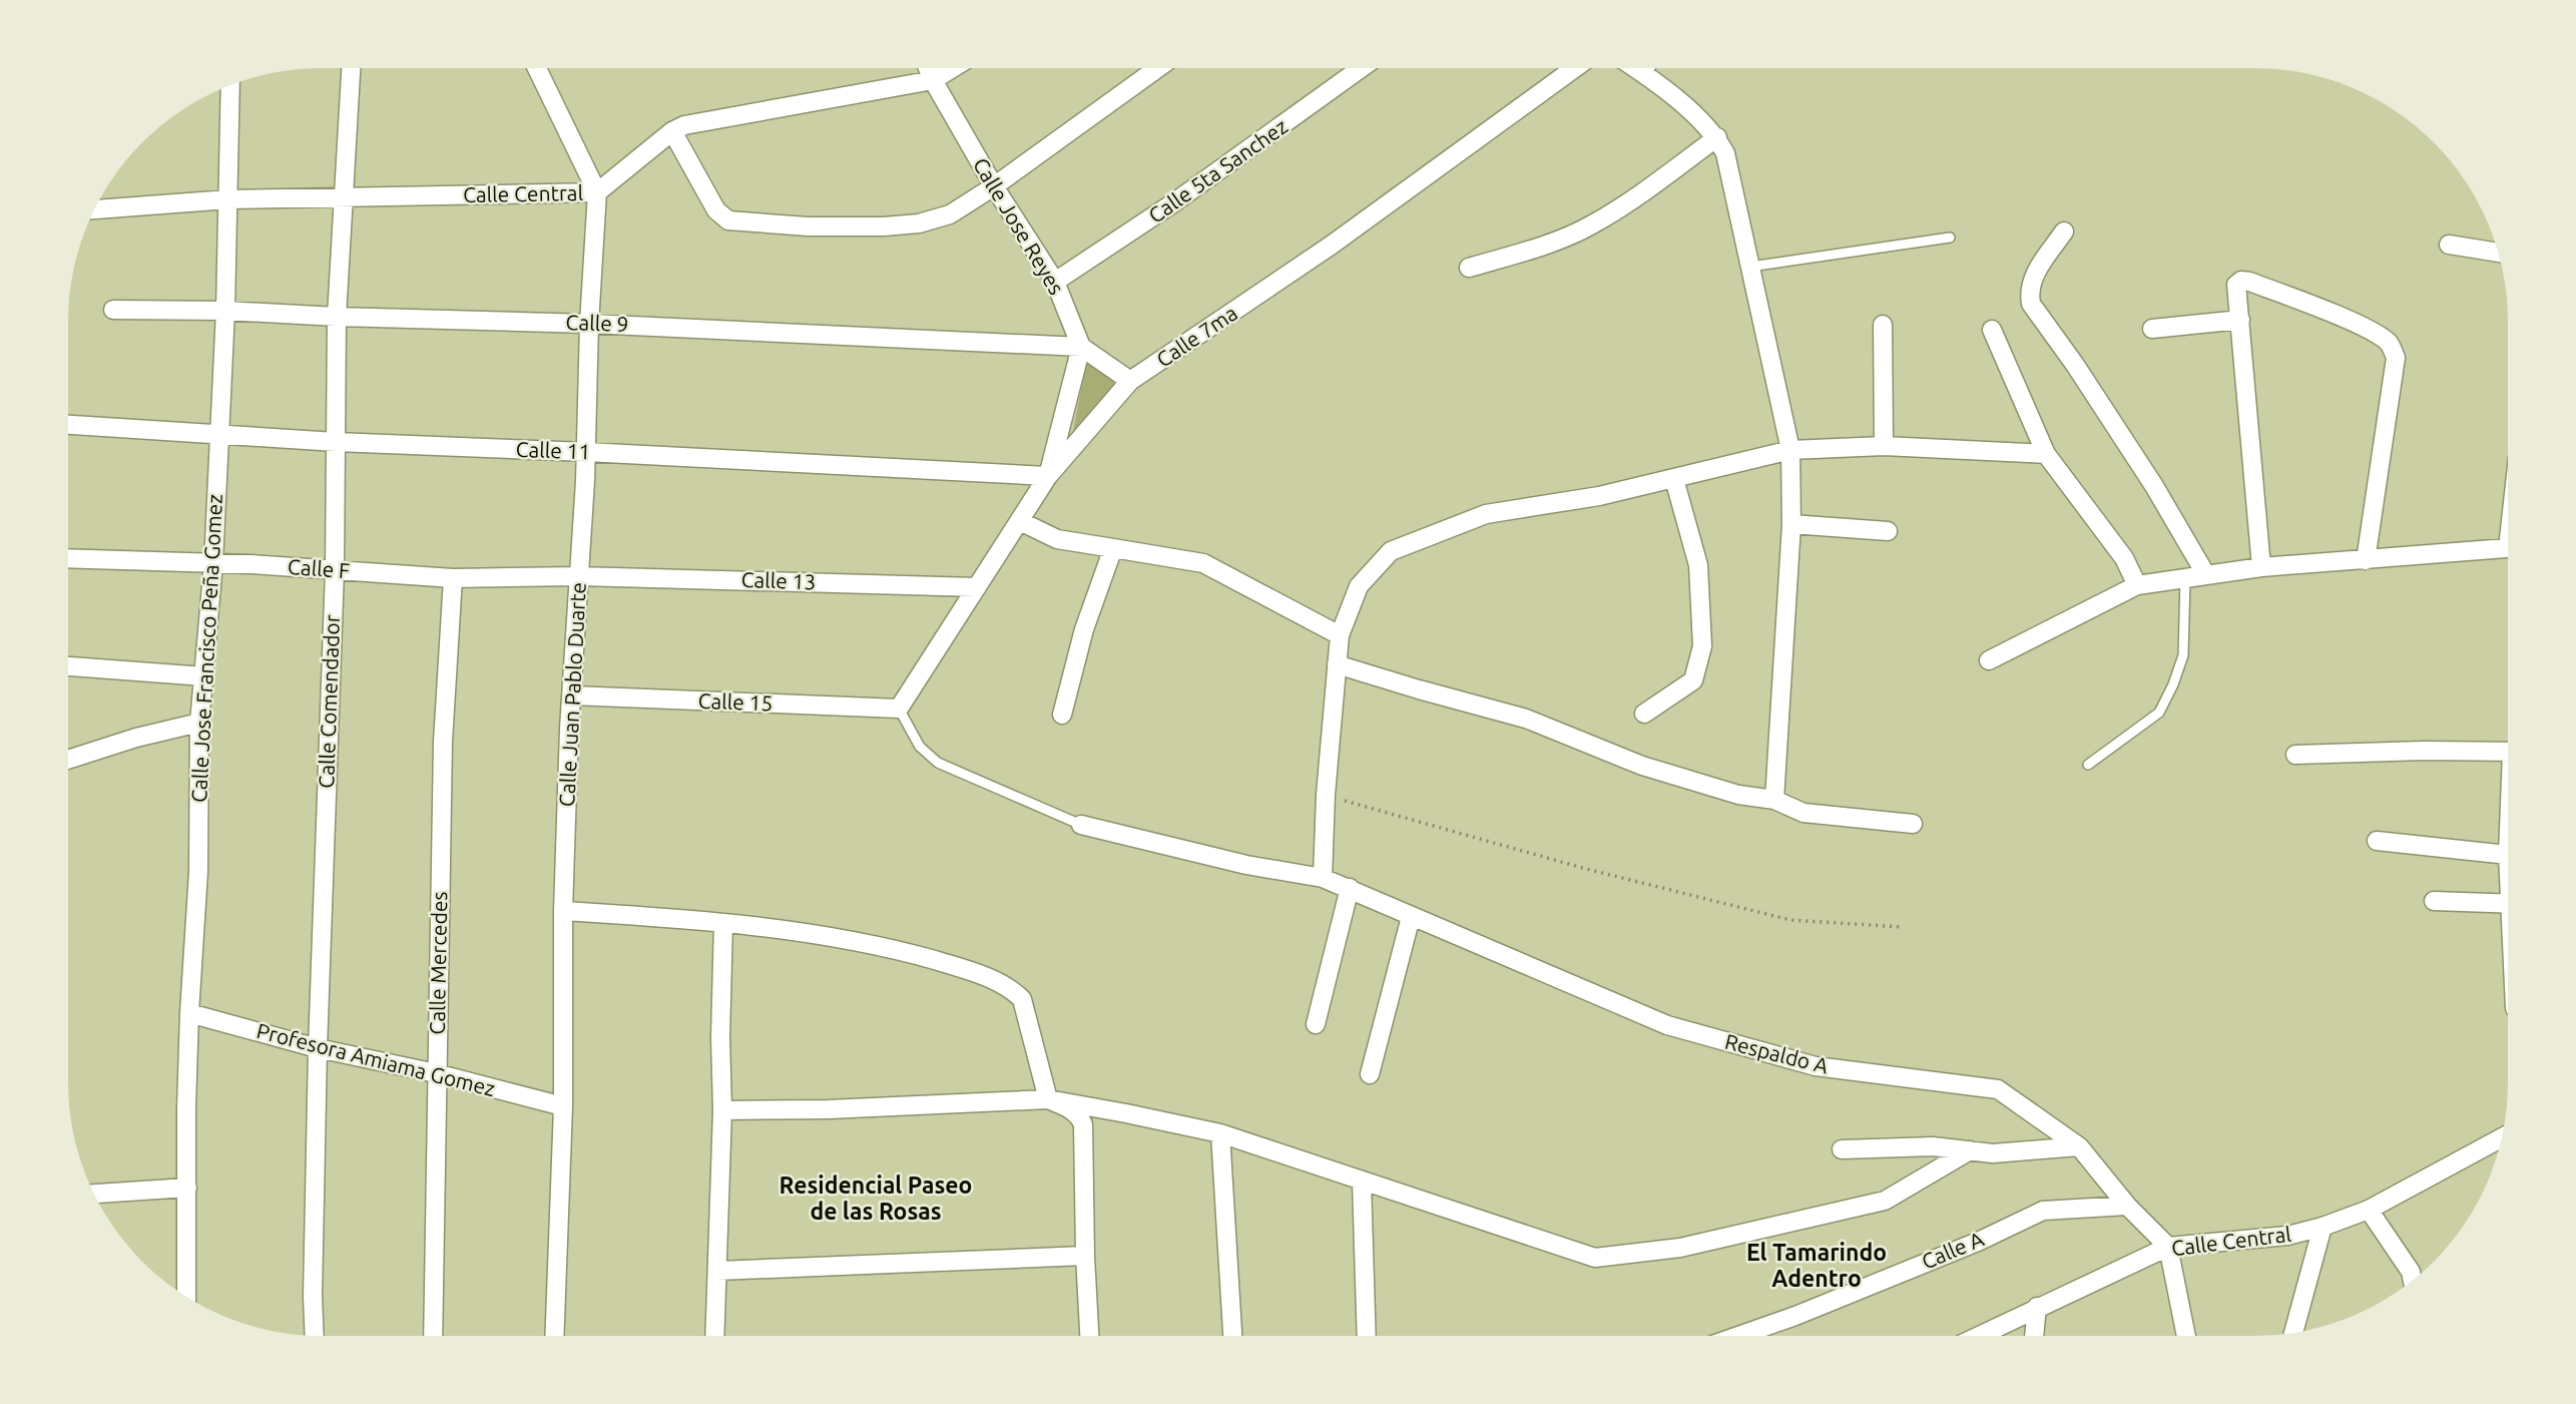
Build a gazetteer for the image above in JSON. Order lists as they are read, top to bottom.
{
  "streets": {
    "street": [
      "Calle 5ta Sanchez",
      "Calle Central",
      "Calle Jose Reyes",
      "Calle 9",
      "Calle 7ma",
      "Calle 11",
      "Calle F",
      "Calle 13",
      "Calle Jose Francisco Peña Gomez",
      "Calle Juan Pablo Duarte",
      "Calle Comendador",
      "Calle 15",
      "Calle Mercedes",
      "Respaldo A",
      "Profesora Amiama Gomez",
      "Calle A"
    ]
  },
  "crossings": [
    ["Calle 5ta Sanchez", "Calle Jose Reyes"],
    ["Calle Central", "Calle Jose Reyes"],
    ["Calle Central", "Calle Jose Francisco Peña Gomez"],
    ["Calle Central", "Calle Juan Pablo Duarte"],
    ["Calle Central", "Calle Comendador"],
    ["Calle Central", "Respaldo A"],
    ["Calle Jose Reyes", "Calle 9"],
    ["Calle 9", "Calle Jose Francisco Peña Gomez"],
    ["Calle 9", "Calle Juan Pablo Duarte"],
    ["Calle 9", "Calle Comendador"],
    ["Calle 7ma", "Calle 11"],
    ["Calle 7ma", "Calle 13"],
    ["Calle 7ma", "Calle 15"],
    ["Calle 11", "Calle Jose Francisco Peña Gomez"],
    ["Calle 11", "Calle Juan Pablo Duarte"],
    ["Calle 11", "Calle Comendador"],
    ["Calle F", "Calle 13"],
    ["Calle F", "Calle Jose Francisco Peña Gomez"],
    ["Calle F", "Calle Juan Pablo Duarte"],
    ["Calle F", "Calle Comendador"],
    ["Calle F", "Calle Mercedes"],
    ["Calle 13", "Calle Juan Pablo Duarte"],
    ["Calle Jose Francisco Peña Gomez", "Profesora Amiama Gomez"],
    ["Calle Juan Pablo Duarte", "Calle 15"],
    ["Calle Juan Pablo Duarte", "Profesora Amiama Gomez"],
    ["Calle Comendador", "Profesora Amiama Gomez"],
    ["Calle Mercedes", "Profesora Amiama Gomez"],
    ["Respaldo A", "Calle A"]
  ],
  "districts": ["Residencial Paseo de las Rosas", "El Tamarindo Adentro"]
}
